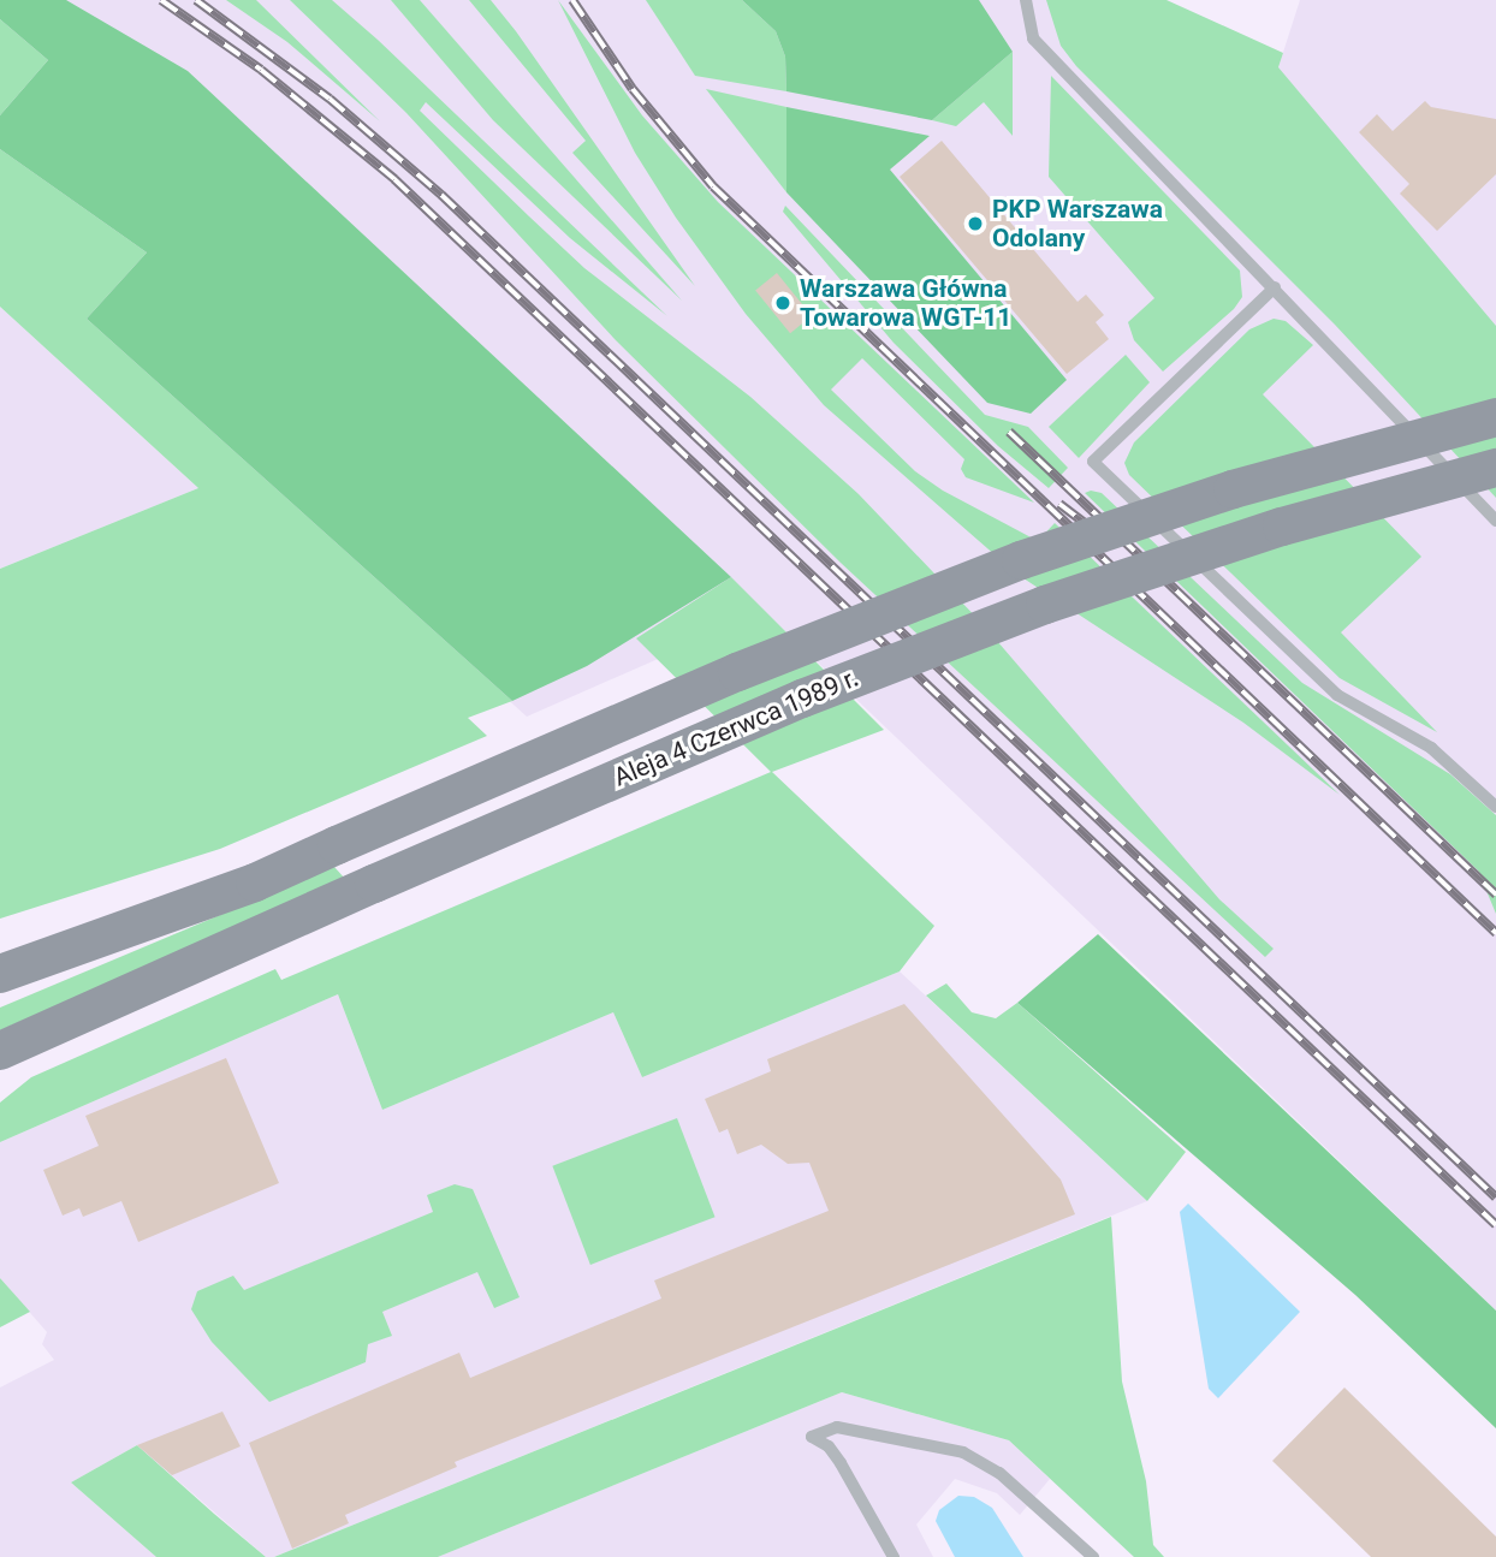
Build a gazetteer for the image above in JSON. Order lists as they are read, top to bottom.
{
  "streets": {
    "main road": ["Aleja 4 Czerwca 1989 r."]
  },
  "places": ["PKP Warszawa Odolany", "Warszawa Główna Towarowa WGT-11"]
}
